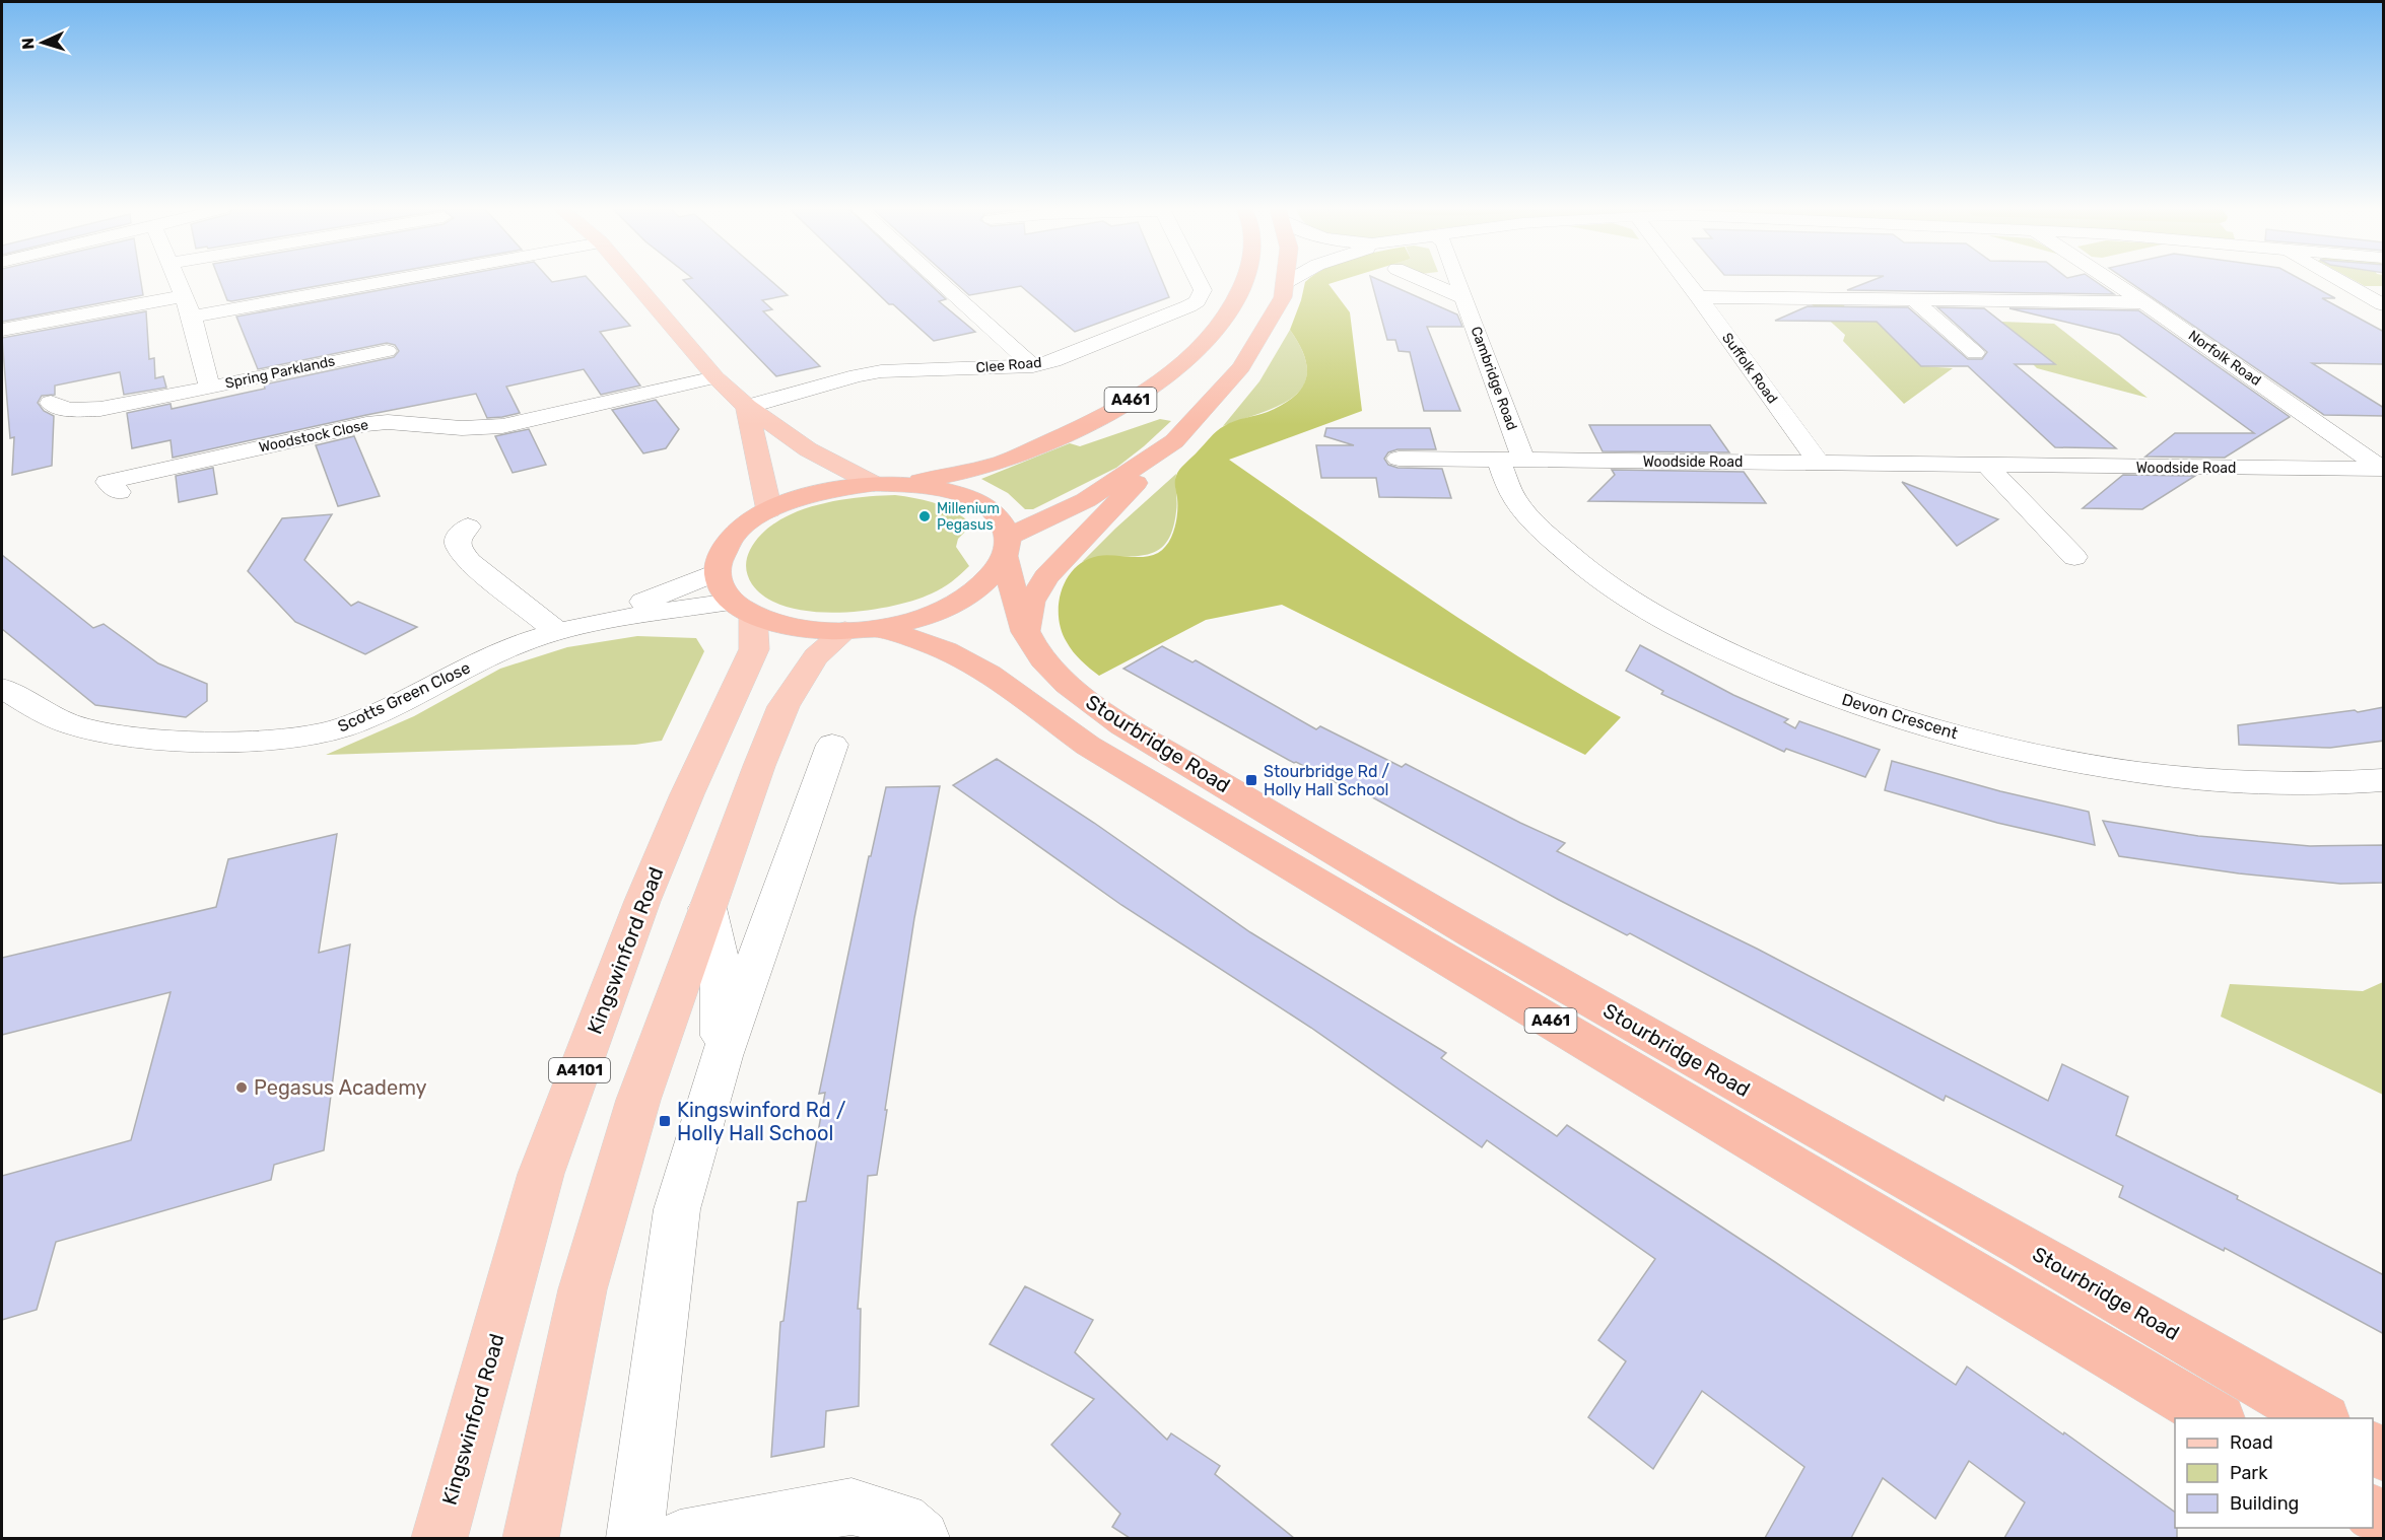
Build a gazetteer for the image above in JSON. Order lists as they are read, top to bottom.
{
  "streets": {
    "highway": ["A461", "Stourbridge Road"],
    "main road": ["Kingswinford Road", "A4101"],
    "street": [
      "Norfolk Road",
      "Clee Road",
      "Suffolk Road",
      "Spring Parklands",
      "Cambridge Road",
      "Woodstock Close",
      "Woodside Road",
      "Scotts Green Close",
      "Devon Crescent"
    ]
  },
  "crossings": [
    ["Norfolk Road", "Woodside Road"],
    ["Suffolk Road", "Woodside Road"],
    ["Cambridge Road", "Woodside Road"],
    ["Cambridge Road", "Devon Crescent"],
    ["A461", "Scotts Green Close"],
    ["A461", "Stourbridge Road"],
    ["A461", "Kingswinford Road"],
    ["Woodside Road", "Devon Crescent"],
    ["Scotts Green Close", "Kingswinford Road"]
  ],
  "places": {
    "other": ["Millenium Pegasus", "Pegasus Academy"],
    "transit": ["Stourbridge Rd / Holly Hall School", "Kingswinford Rd / Holly Hall School"]
  },
  "legend": ["Road", "Park", "Building"],
  "north": "left"
}
